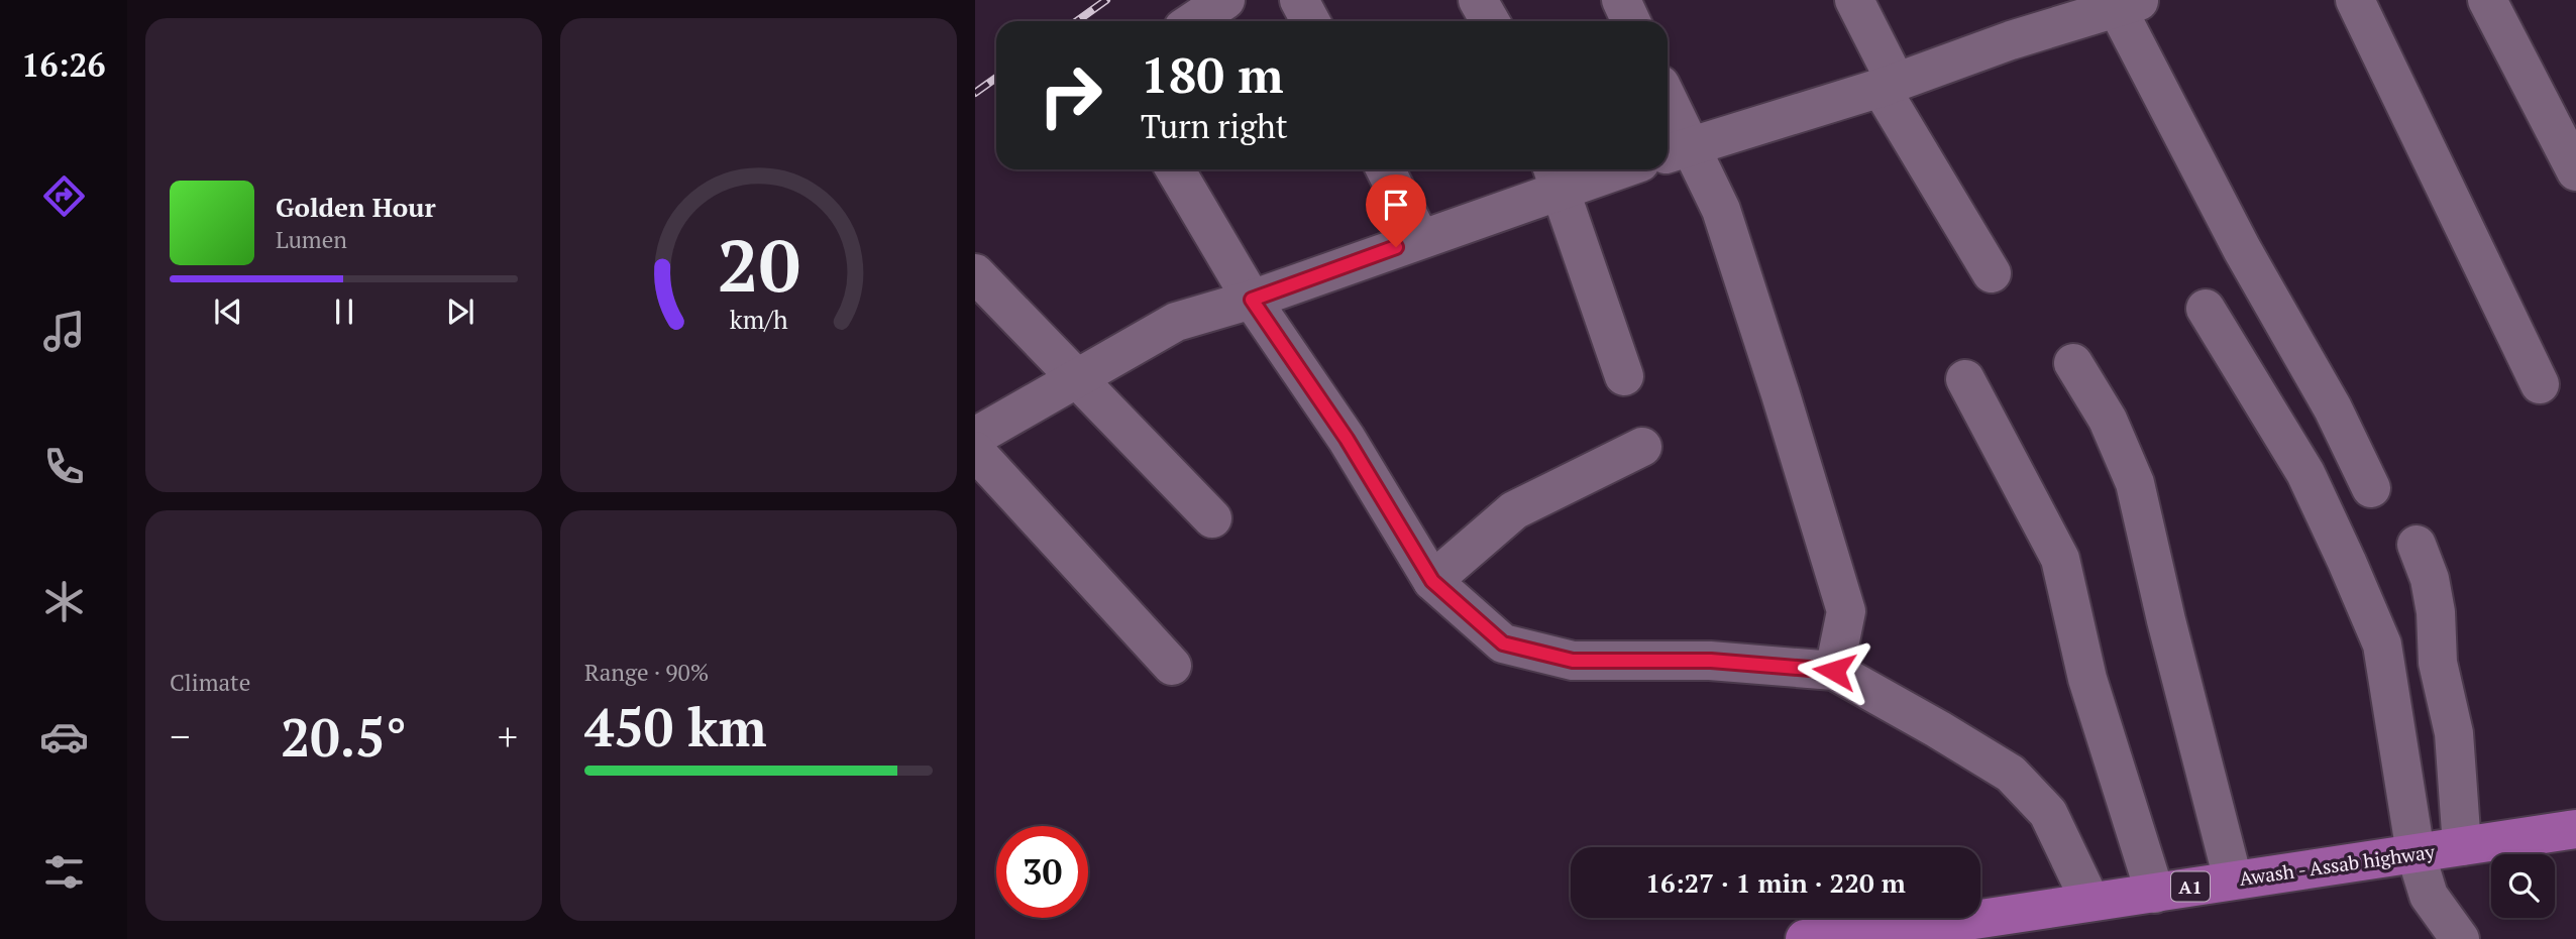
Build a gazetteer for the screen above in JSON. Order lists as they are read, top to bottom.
{
  "streets": {
    "main road": ["Awash - Assab highway", "A1"]
  },
  "page": {
    "tabs": "16:26",
    "turn": ["180 m", "Turn right"],
    "song": ["Golden Hour", "Lumen"],
    "tile": [
      "Climate",
      ["Range · 90%", "450 km"]
    ],
    "heat": ["−", "20.5°", "+"],
    "limit": "30",
    "trip": "16:27 · 1 min · 220 m",
    "gauge": ["20", "km/h"]
  }
}
